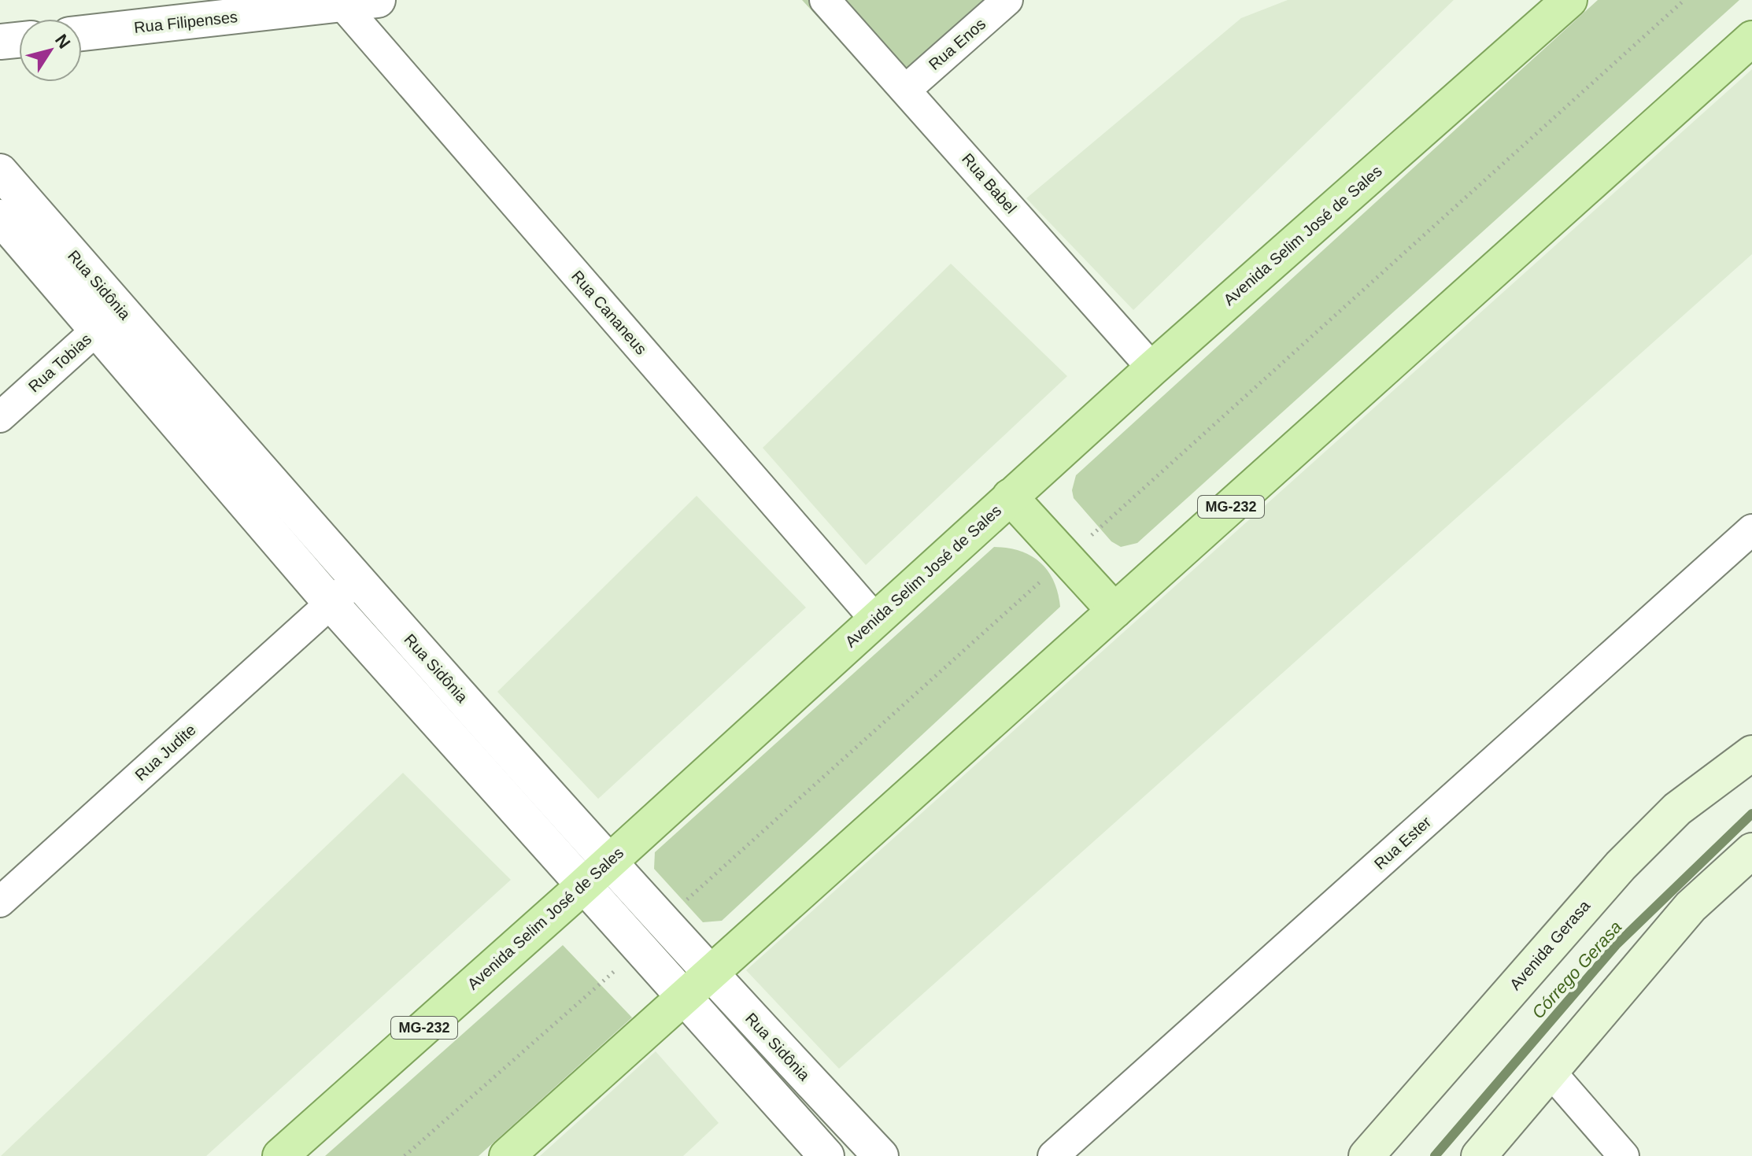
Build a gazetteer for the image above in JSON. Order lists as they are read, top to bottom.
{
  "streets": {
    "main road": ["Avenida Selim José de Sales", "MG-232", "Avenida Gerasa"],
    "street": [
      "Rua Filipenses",
      "Rua Enos",
      "Rua Babel",
      "Rua Sidônia",
      "Rua Cananeus",
      "Rua Tobias",
      "Rua Judite",
      "Rua Ester"
    ]
  },
  "crossings": [
    ["Rua Filipenses", "Rua Cananeus"],
    ["Rua Enos", "Rua Babel"],
    ["Rua Babel", "Avenida Selim José de Sales"],
    ["Avenida Selim José de Sales", "Rua Sidônia"],
    ["Avenida Selim José de Sales", "Rua Cananeus"],
    ["Rua Sidônia", "Rua Tobias"],
    ["Rua Sidônia", "MG-232"],
    ["Rua Sidônia", "Rua Judite"]
  ],
  "water": ["Córrego Gerasa"],
  "north": "top right"
}
